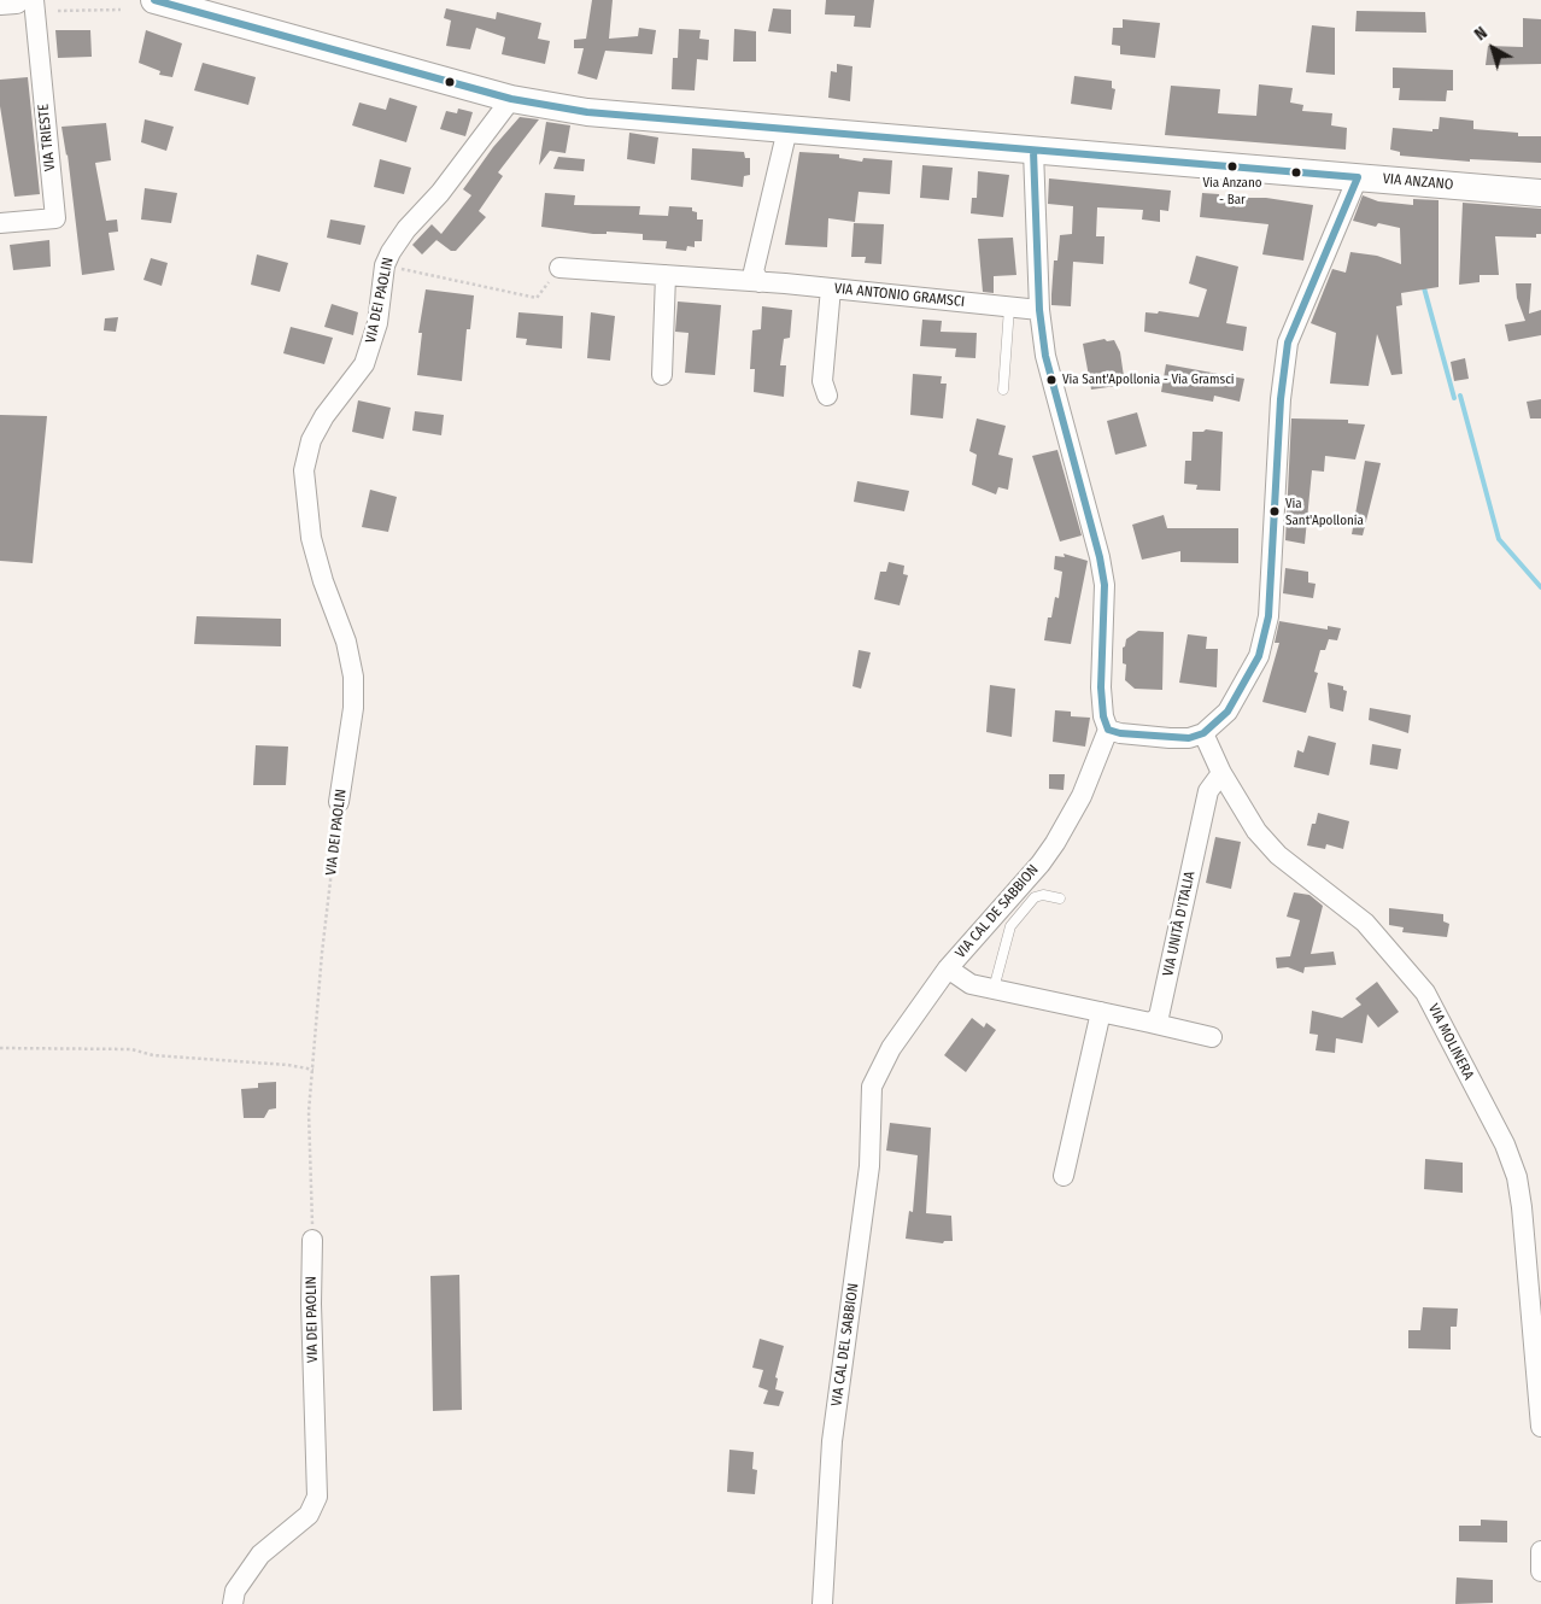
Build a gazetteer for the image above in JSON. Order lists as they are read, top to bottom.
{
  "streets": {
    "main road": ["VIA ANZANO"],
    "street": [
      "VIA TRIESTE",
      "VIA ANTONIO GRAMSCI",
      "VIA DEI PAOLIN",
      "VIA CAL DE SABBION",
      "VIA UNITÀ D'ITALIA",
      "VIA MOLINERA",
      "VIA CAL DEL SABBION"
    ]
  },
  "crossings": [
    ["VIA ANZANO", "VIA DEI PAOLIN"],
    ["VIA CAL DE SABBION", "VIA CAL DEL SABBION"],
    ["VIA UNITÀ D'ITALIA", "VIA MOLINERA"]
  ],
  "places": ["Via Anzano - Bar", "Via Sant'Apollonia - Via Gramsci", "Via Sant'Apollonia"],
  "north": "top left"
}
